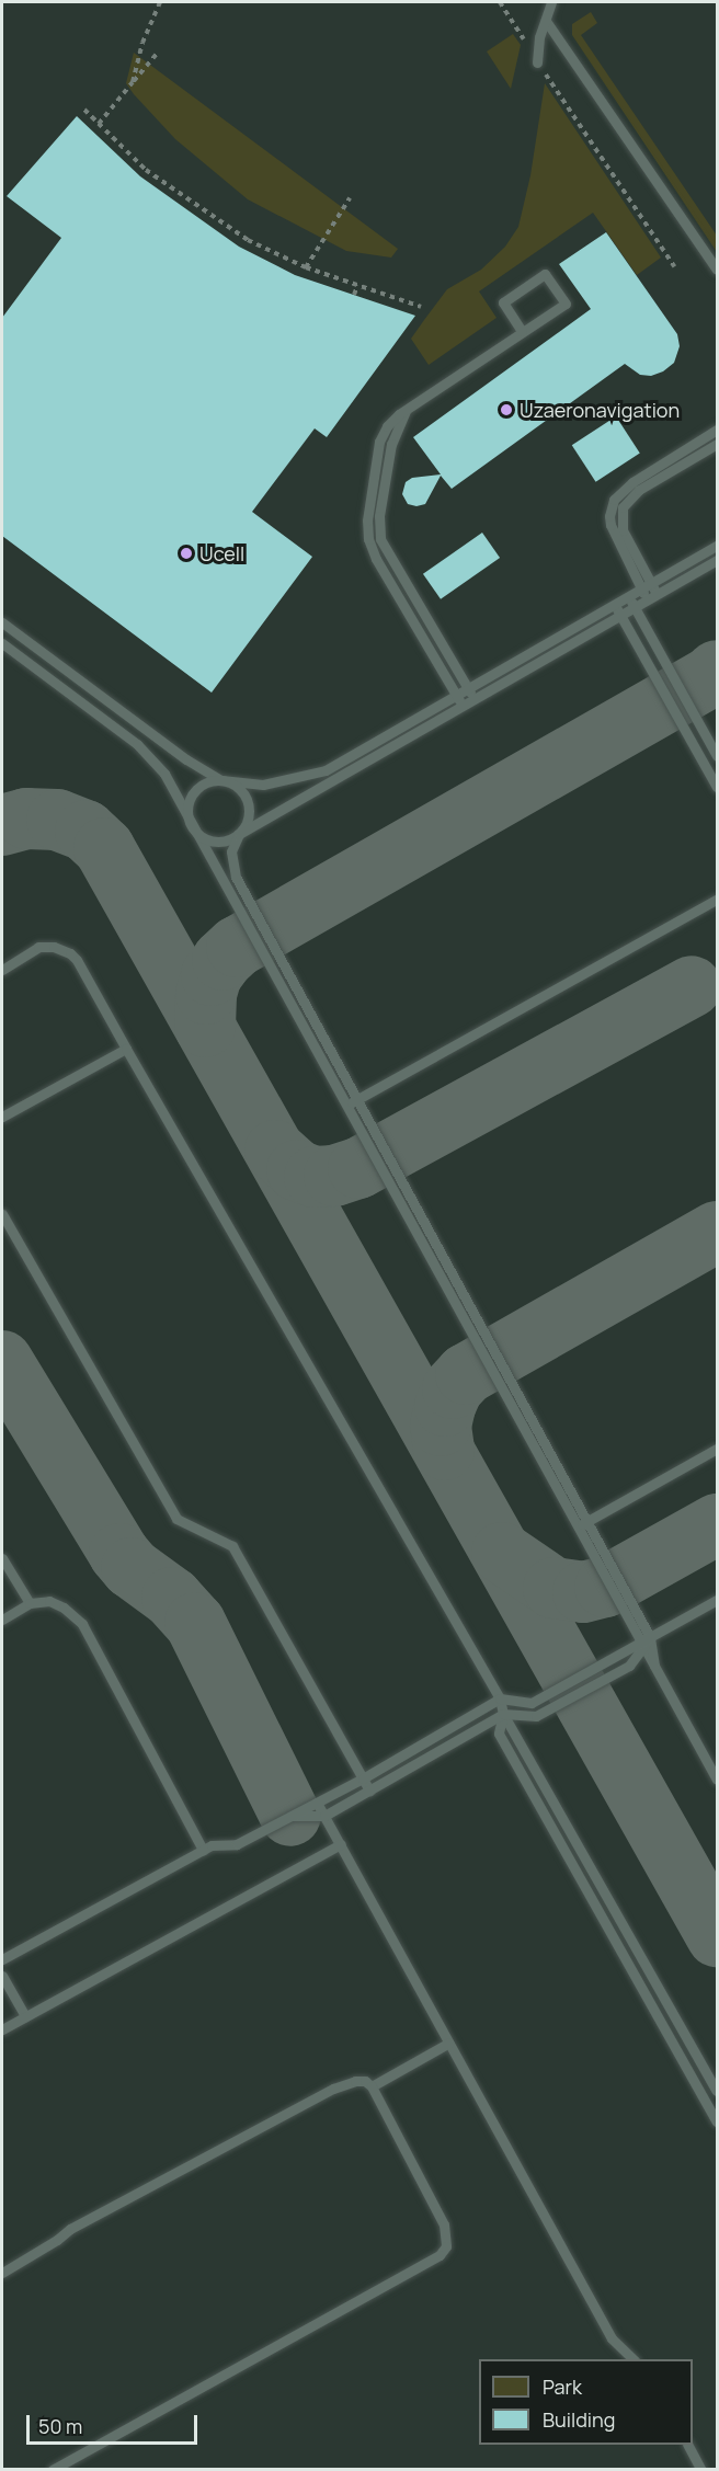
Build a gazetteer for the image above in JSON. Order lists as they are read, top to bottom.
{
  "places": ["Uzaeronavigation", "Ucell"],
  "legend": ["Park", "Building"],
  "scale_bar": "50 m"
}
